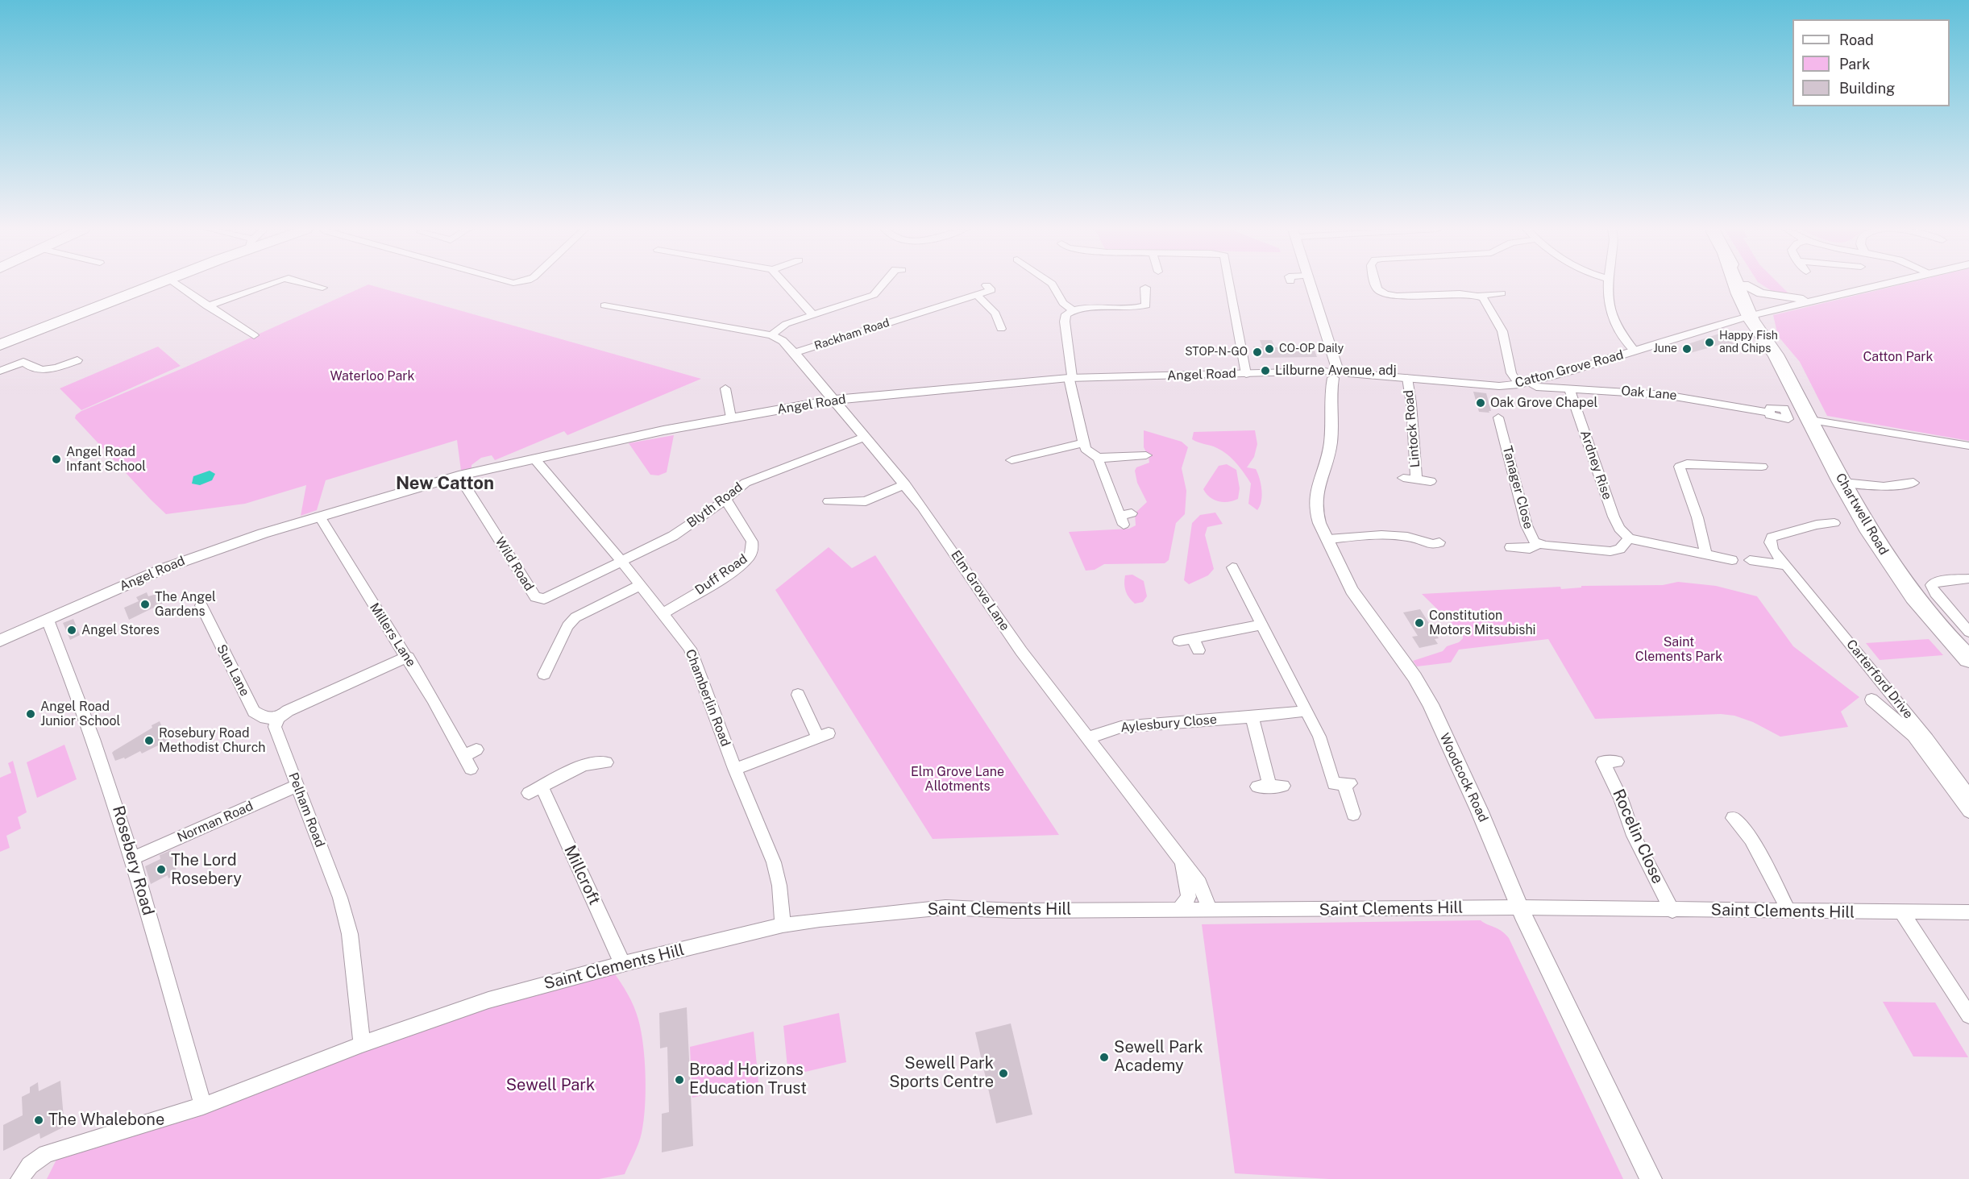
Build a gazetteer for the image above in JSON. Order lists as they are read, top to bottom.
{
  "streets": {
    "highway": ["Chartwell Road"],
    "street": [
      "Rackham Road",
      "Catton Grove Road",
      "Angel Road",
      "Oak Lane",
      "Lintock Road",
      "Ardney Rise",
      "Tanager Close",
      "Blyth Road",
      "Wild Road",
      "Duff Road",
      "Elm Grove Lane",
      "Millers Lane",
      "Sun Lane",
      "Carterford Drive",
      "Chamberlin Road",
      "Aylesbury Close",
      "Woodcock Road",
      "Pelham Road",
      "Norman Road",
      "Rocelin Close",
      "Rosebery Road",
      "Millcroft",
      "Saint Clements Hill"
    ]
  },
  "crossings": [
    ["Rackham Road", "Elm Grove Lane"],
    ["Catton Grove Road", "Angel Road"],
    ["Catton Grove Road", "Oak Lane"],
    ["Catton Grove Road", "Lintock Road"],
    ["Catton Grove Road", "Chartwell Road"],
    ["Catton Grove Road", "Woodcock Road"],
    ["Angel Road", "Wild Road"],
    ["Angel Road", "Elm Grove Lane"],
    ["Angel Road", "Millers Lane"],
    ["Angel Road", "Chamberlin Road"],
    ["Angel Road", "Woodcock Road"],
    ["Angel Road", "Rosebery Road"],
    ["Oak Lane", "Ardney Rise"],
    ["Ardney Rise", "Tanager Close"],
    ["Blyth Road", "Wild Road"],
    ["Blyth Road", "Duff Road"],
    ["Blyth Road", "Elm Grove Lane"],
    ["Blyth Road", "Chamberlin Road"],
    ["Wild Road", "Chamberlin Road"],
    ["Duff Road", "Chamberlin Road"],
    ["Elm Grove Lane", "Aylesbury Close"],
    ["Elm Grove Lane", "Saint Clements Hill"],
    ["Sun Lane", "Pelham Road"],
    ["Chamberlin Road", "Saint Clements Hill"],
    ["Woodcock Road", "Saint Clements Hill"],
    ["Pelham Road", "Norman Road"],
    ["Pelham Road", "Saint Clements Hill"],
    ["Norman Road", "Rosebery Road"],
    ["Rocelin Close", "Saint Clements Hill"],
    ["Rosebery Road", "Saint Clements Hill"],
    ["Millcroft", "Saint Clements Hill"]
  ],
  "districts": ["New Catton"],
  "parks": [
    "Catton Park",
    "Waterloo Park",
    "Saint Clements Park",
    "Elm Grove Lane Allotments",
    "Sewell Park"
  ],
  "places": [
    "Happy Fish and Chips",
    "CO-OP Daily",
    "June",
    "STOP-N-GO",
    "Lilburne Avenue, adj",
    "Oak Grove Chapel",
    "Angel Road Infant School",
    "The Angel Gardens",
    "Constitution Motors Mitsubishi",
    "Angel Stores",
    "Angel Road Junior School",
    "Rosebury Road Methodist Church",
    "The Lord Rosebery",
    "Sewell Park Academy",
    "Sewell Park Sports Centre",
    "Broad Horizons Education Trust",
    "The Whalebone"
  ],
  "legend": ["Road", "Park", "Building"]
}
